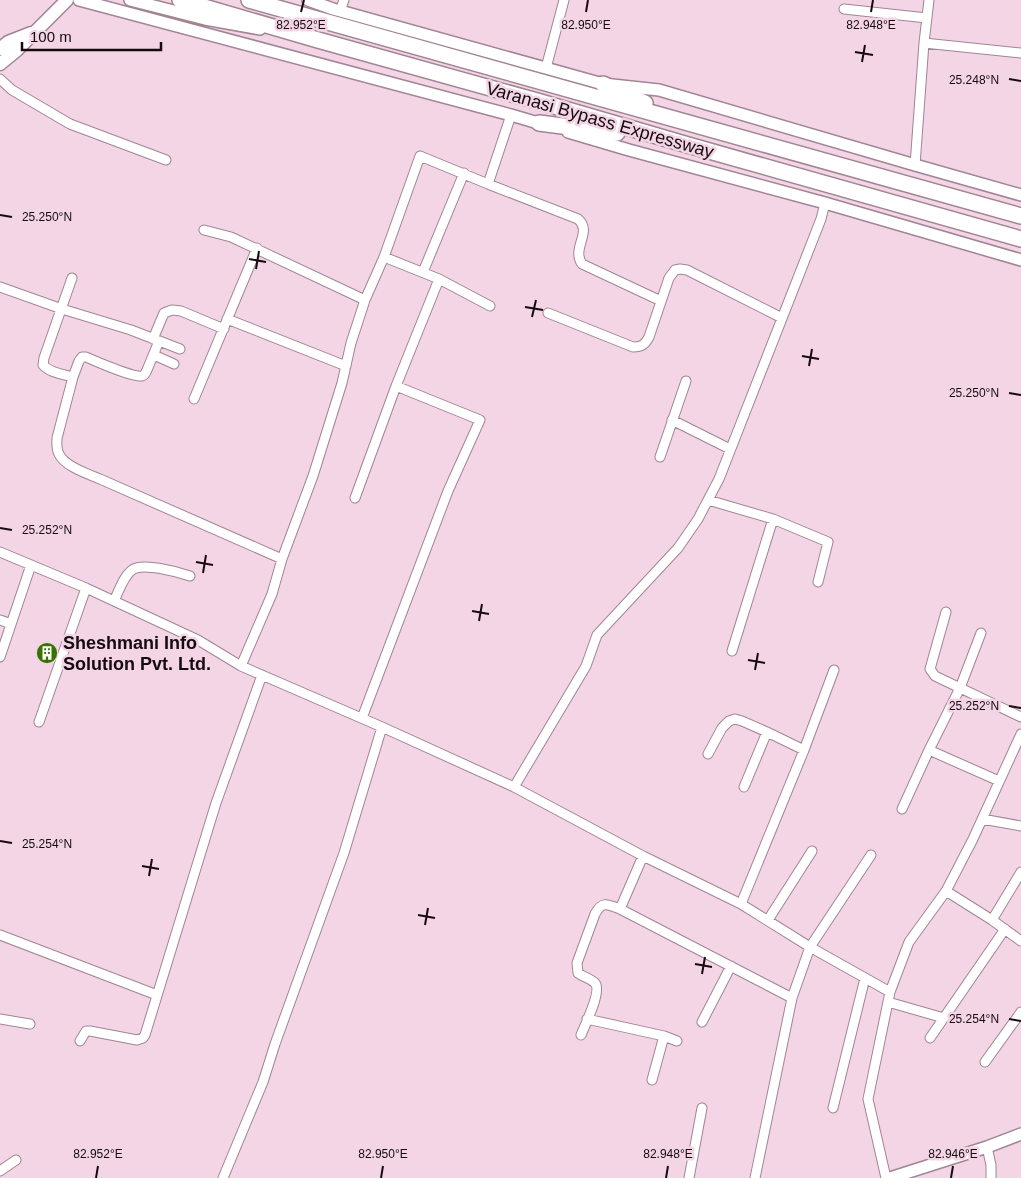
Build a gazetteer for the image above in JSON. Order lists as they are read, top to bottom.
{
  "streets": {
    "highway": ["Varanasi Bypass Expressway"]
  },
  "places": {
    "building": ["Sheshmani Info Solution Pvt. Ltd."]
  },
  "scale_bar": "100 m",
  "coordinates": [
    "82.952°E",
    "82.950°E",
    "82.948°E",
    "25.248°N",
    "25.250°N",
    "25.252°N",
    "25.254°N",
    "82.946°E"
  ]
}
